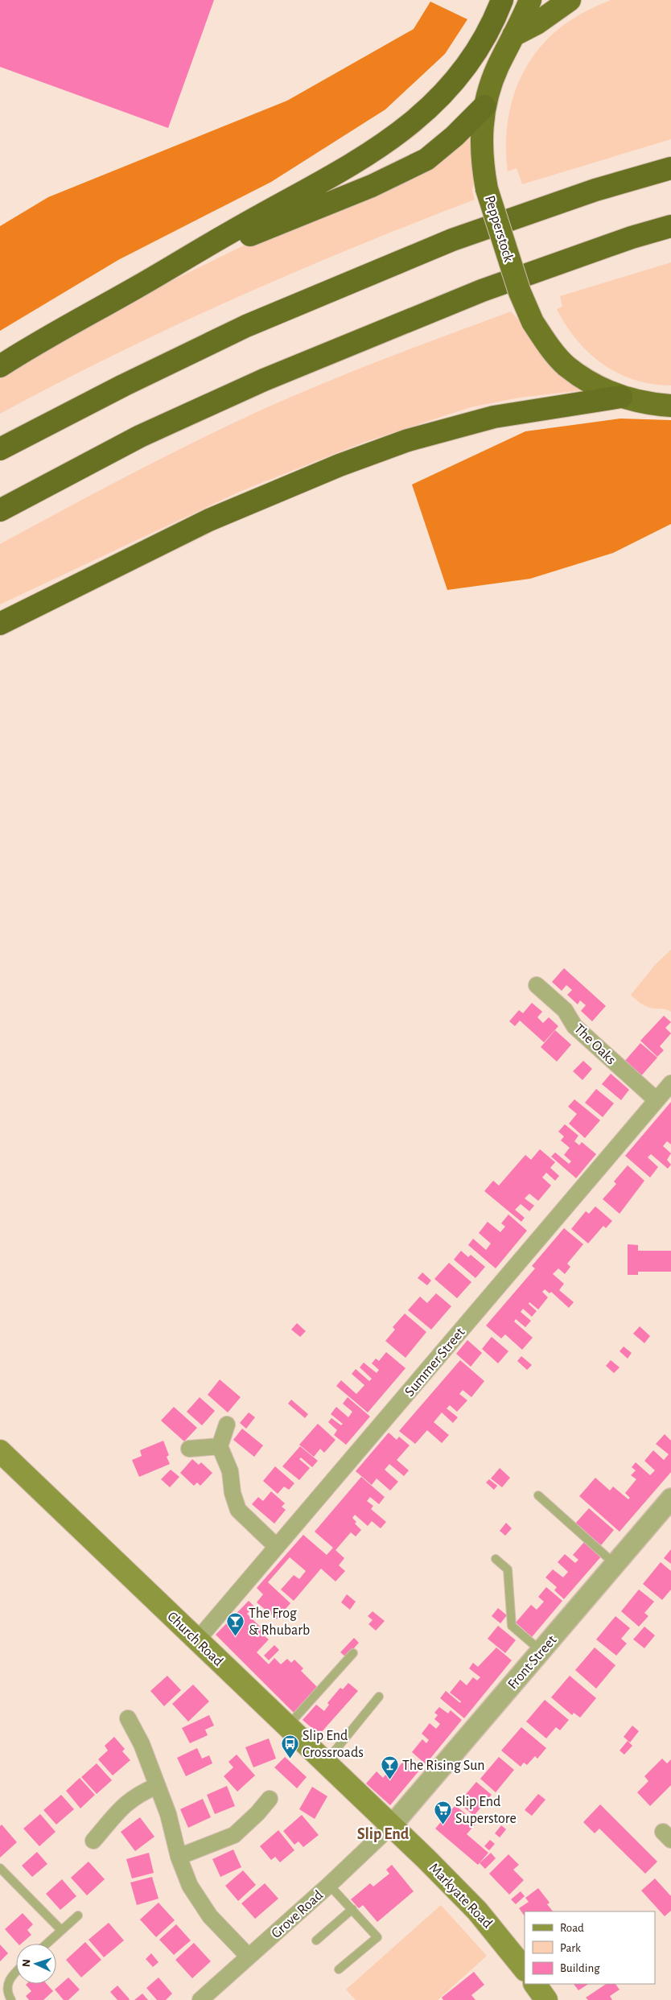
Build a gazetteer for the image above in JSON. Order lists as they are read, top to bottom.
{
  "streets": {
    "highway": ["Pepperstock"],
    "main road": ["Church Road", "Markyate Road"],
    "street": [
      "The Oaks",
      "Summer Street",
      "Front Street",
      "Grove Road"
    ]
  },
  "crossings": [
    ["The Oaks", "Summer Street"],
    ["Summer Street", "Church Road"],
    ["Church Road", "Front Street"],
    ["Church Road", "Markyate Road"],
    ["Church Road", "Grove Road"],
    ["Front Street", "Markyate Road"],
    ["Front Street", "Grove Road"],
    ["Markyate Road", "Grove Road"]
  ],
  "districts": ["Slip End"],
  "places": {
    "bar": ["The Frog & Rhubarb", "The Rising Sun"],
    "bus stop": ["Slip End Crossroads"],
    "supermarket": ["Slip End Superstore"]
  },
  "legend": ["Road", "Park", "Building"],
  "north": "left"
}
